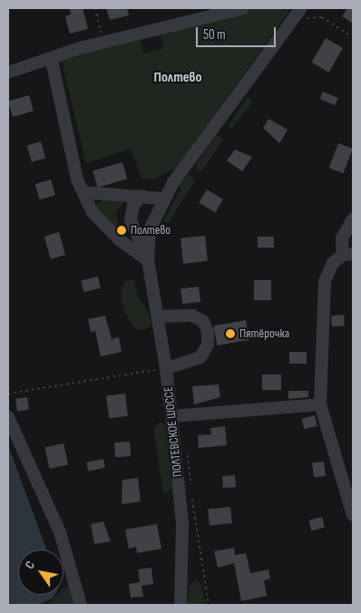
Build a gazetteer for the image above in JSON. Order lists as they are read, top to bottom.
{
  "streets": {
    "street": ["ПОЛТЕВСКОЕ ШОССЕ"]
  },
  "districts": ["Полтево"],
  "places": ["Полтево", "Пятёрочка"],
  "scale_bar": "50 m",
  "north": "top left"
}
